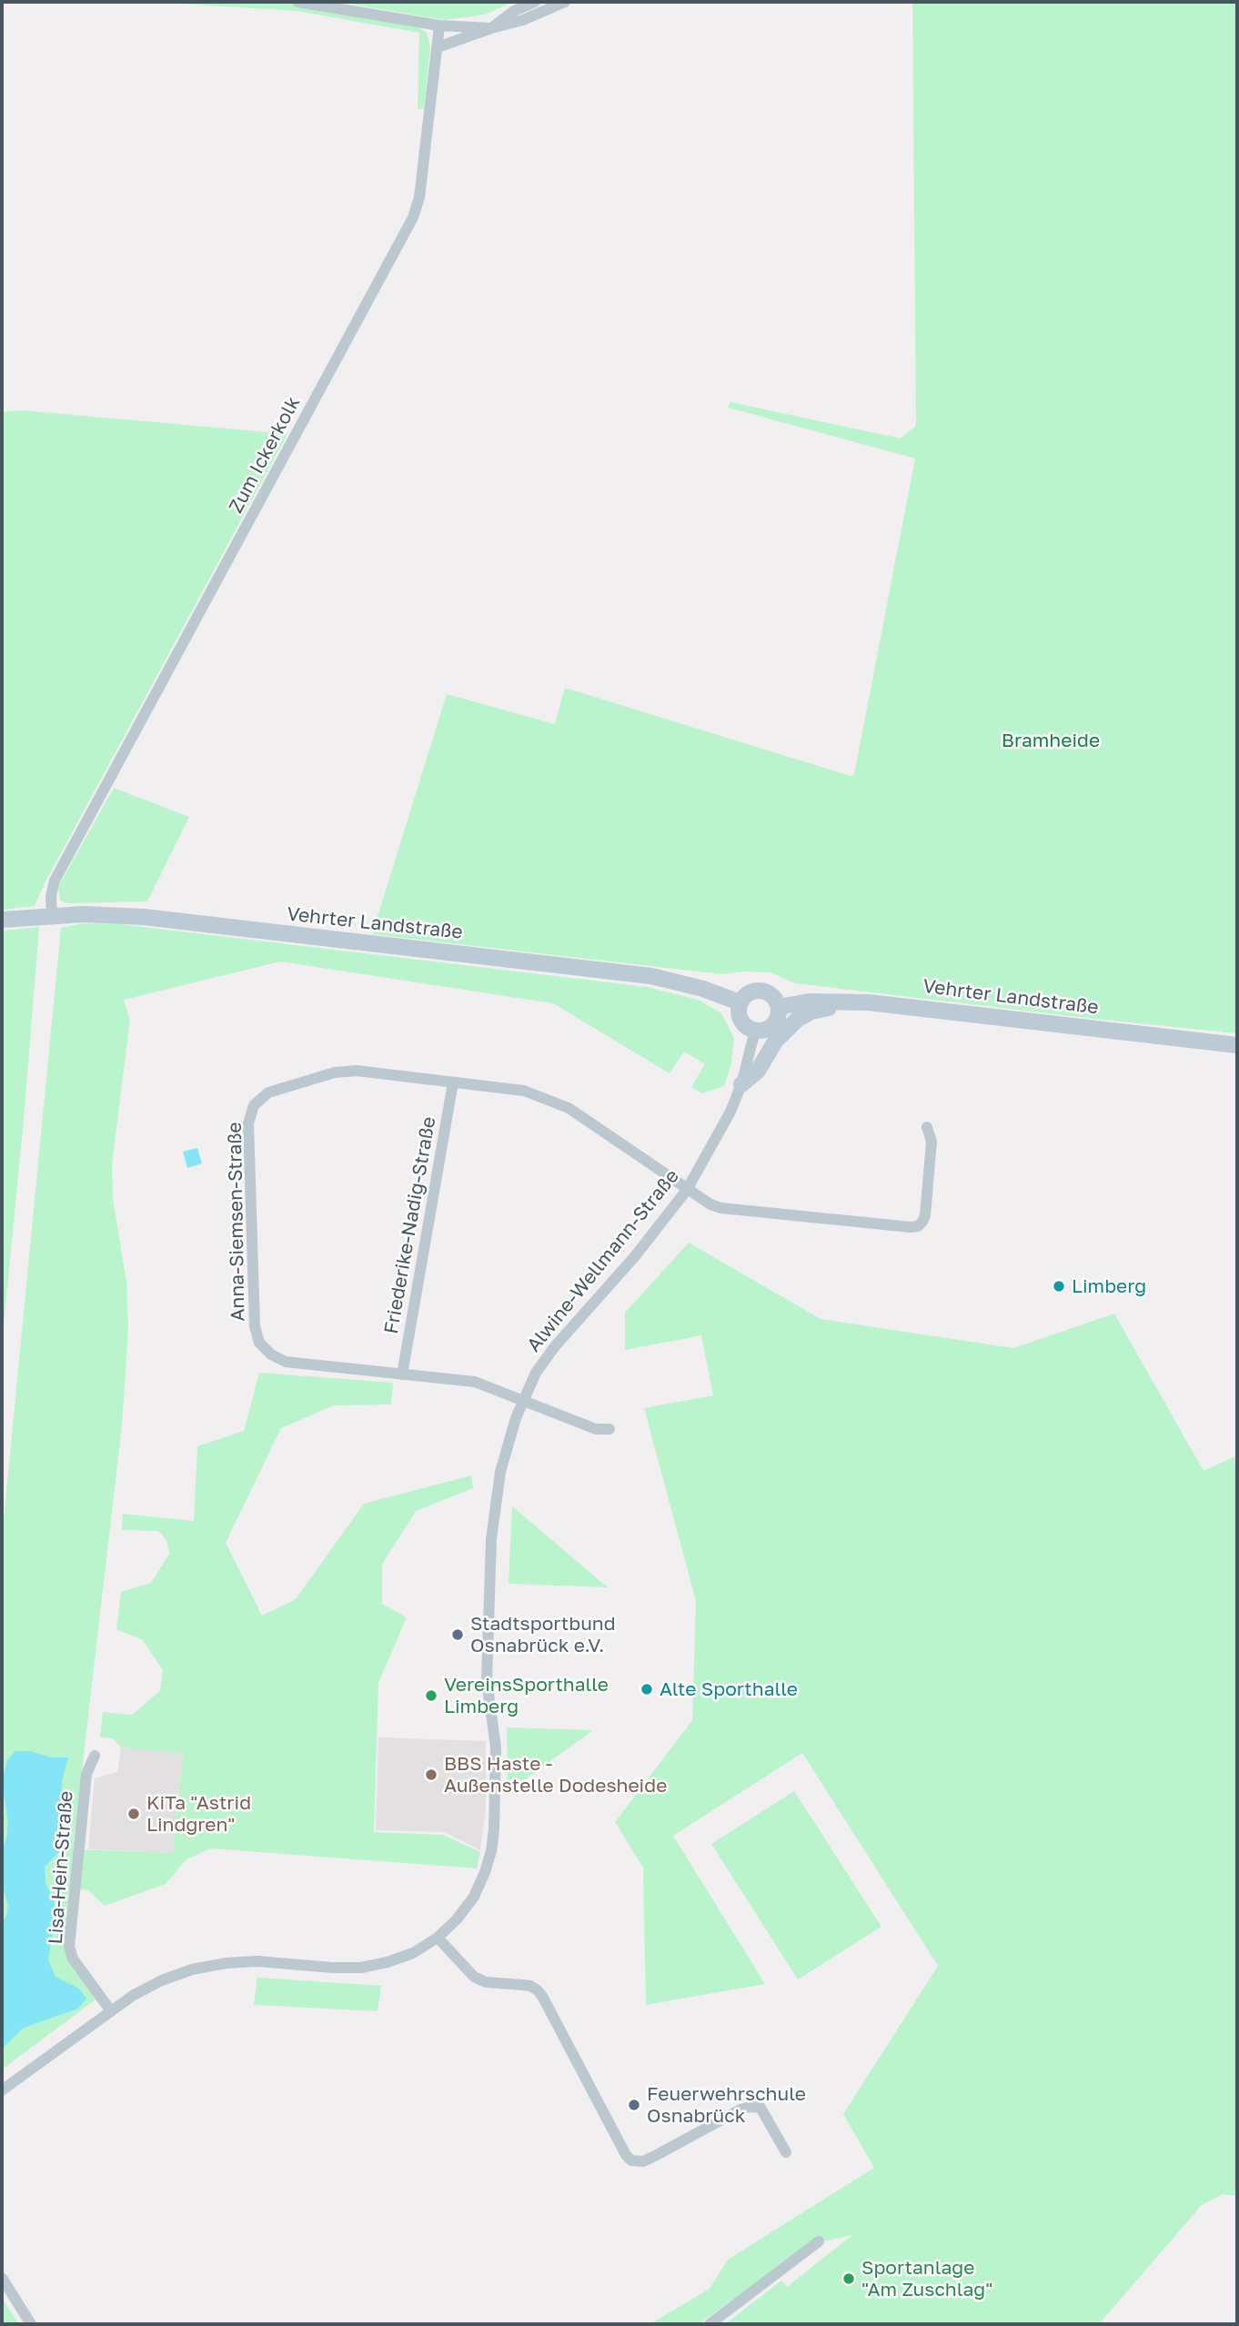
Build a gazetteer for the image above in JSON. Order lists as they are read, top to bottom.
{
  "streets": {
    "main road": ["Vehrter Landstraße"],
    "street": [
      "Zum Ickerkolk",
      "Anna-Siemsen-Straße",
      "Friederike-Nadig-Straße",
      "Alwine-Wellmann-Straße",
      "Lisa-Hein-Straße"
    ]
  },
  "crossings": [
    ["Zum Ickerkolk", "Vehrter Landstraße"],
    ["Vehrter Landstraße", "Alwine-Wellmann-Straße"],
    ["Anna-Siemsen-Straße", "Friederike-Nadig-Straße"],
    ["Anna-Siemsen-Straße", "Alwine-Wellmann-Straße"],
    ["Alwine-Wellmann-Straße", "Lisa-Hein-Straße"]
  ],
  "parks": ["Bramheide"],
  "places": [
    "Limberg",
    "Stadtsportbund Osnabrück e.V.",
    "Alte Sporthalle",
    "VereinsSporthalle Limberg",
    "BBS Haste - Außenstelle Dodesheide",
    "KiTa \"Astrid Lindgren\"",
    "Feuerwehrschule Osnabrück",
    "Sportanlage \"Am Zuschlag\""
  ]
}
